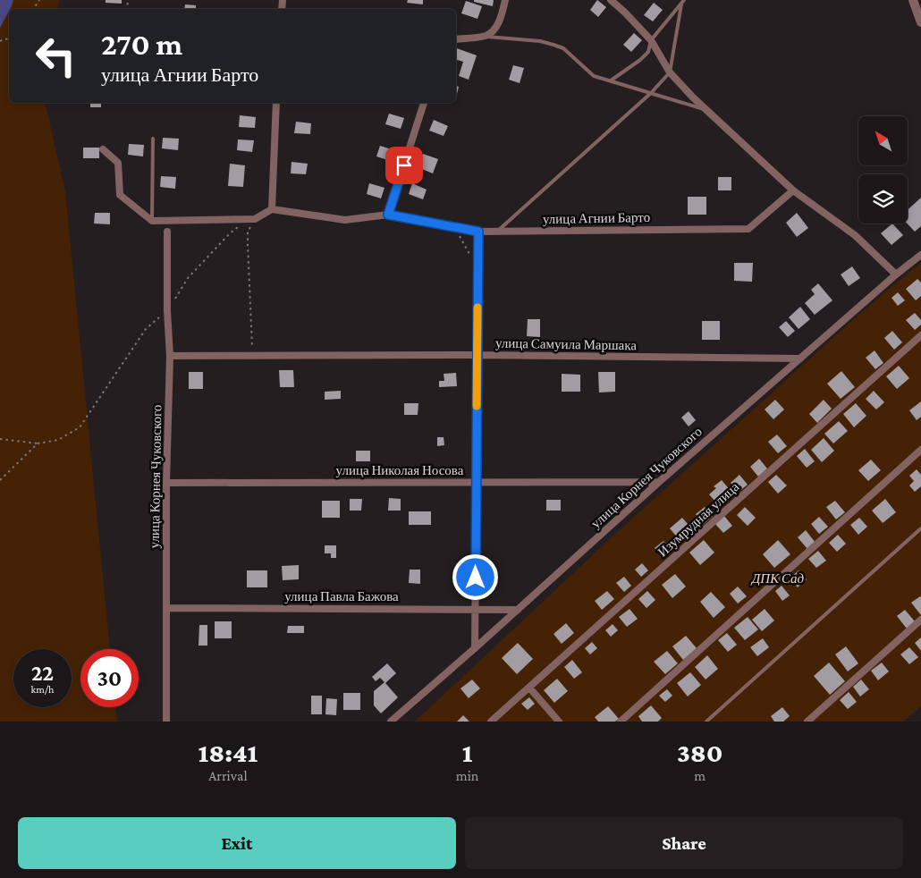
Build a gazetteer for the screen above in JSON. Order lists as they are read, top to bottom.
{
  "streets": {
    "street": [
      "улица Агнии Барто",
      "улица Самуила Маршака",
      "улица Николая Носова",
      "улица Корнея Чуковского",
      "Изумрудная улица",
      "улица Павла Бажова"
    ]
  },
  "crossings": [
    ["улица Самуила Маршака", "улица Корнея Чуковского"],
    ["улица Николая Носова", "улица Корнея Чуковского"],
    ["улица Корнея Чуковского", "улица Павла Бажова"]
  ],
  "parks": ["ДПК Сад"],
  "north": "top left",
  "page": {
    "turn": ["270 m", "улица Агнии Барто"],
    "speed": "22 km/h",
    "limit": "30",
    "eta": [
      "18:41",
      "Arrival",
      "1",
      "min",
      "380",
      "m"
    ],
    "buttons": ["Exit", "Share"]
  }
}
